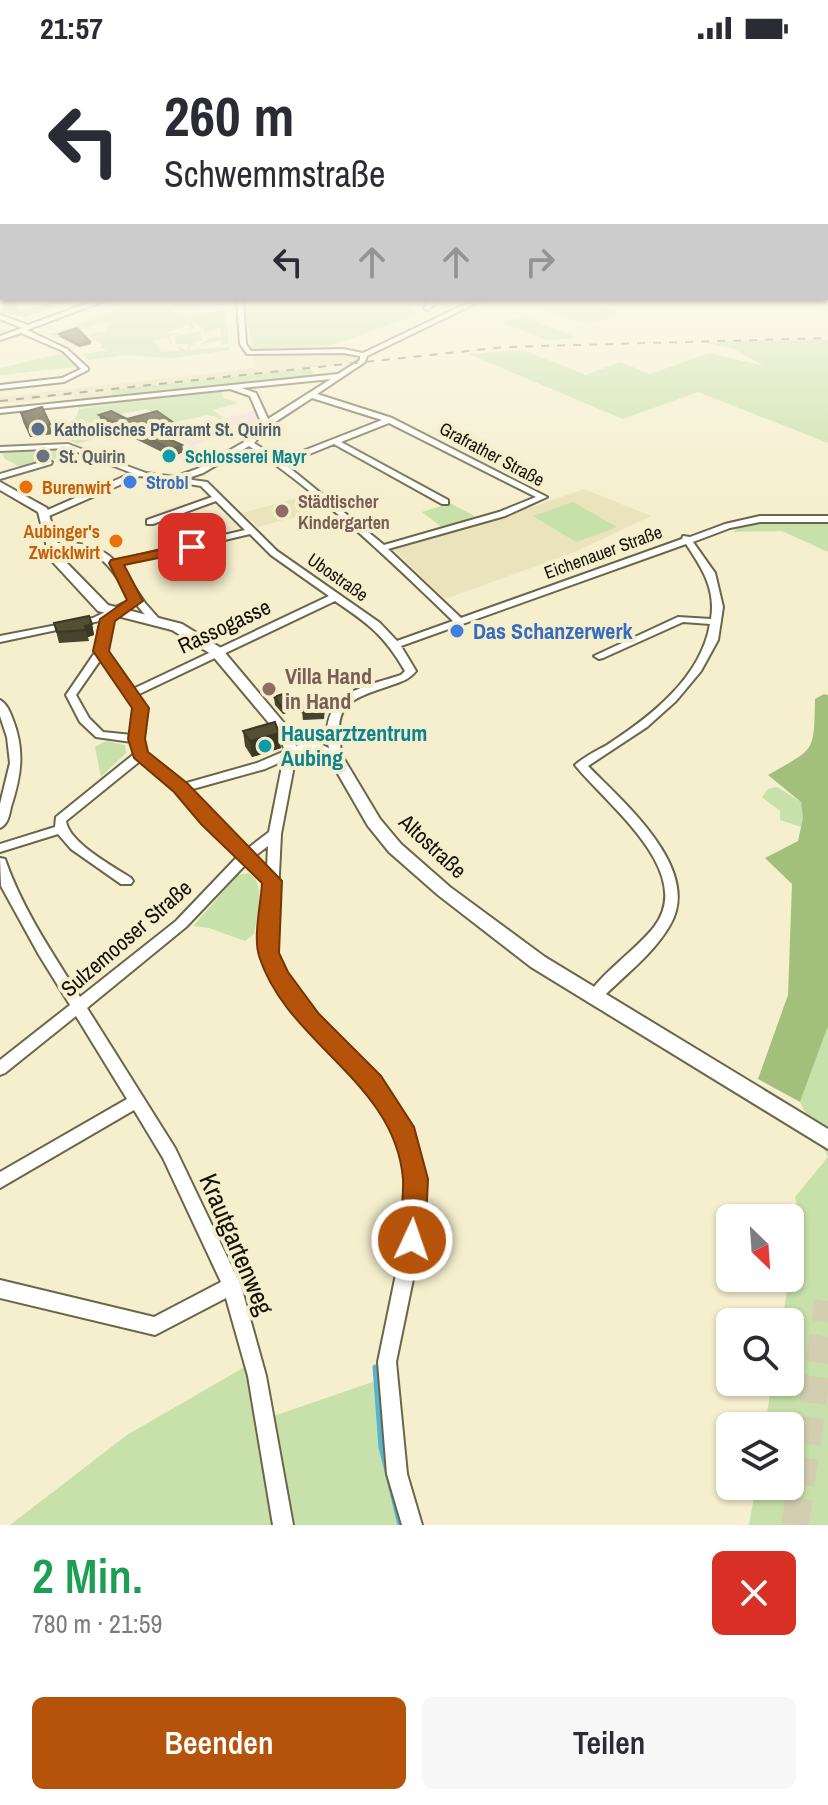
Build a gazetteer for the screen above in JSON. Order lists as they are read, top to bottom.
{
  "streets": {
    "main road": ["Altostraße"],
    "street": [
      "Grafrather Straße",
      "Eichenauer Straße",
      "Ubostraße",
      "Rassogasse",
      "Sulzemooser Straße",
      "Krautgartenweg"
    ]
  },
  "crossings": [
    ["Eichenauer Straße", "Ubostraße"],
    ["Ubostraße", "Rassogasse"],
    ["Sulzemooser Straße", "Krautgartenweg"]
  ],
  "places": [
    "Katholisches Pfarramt St. Quirin",
    "St. Quirin",
    "Schlosserei Mayr",
    "Strobl",
    "Burenwirt",
    "Städtischer Kindergarten",
    "Aubinger's Zwicklwirt",
    "Das Schanzerwerk",
    "Villa Hand in Hand",
    "Hausarztzentrum Aubing"
  ],
  "north": "bottom right",
  "page": {
    "status": "21:57",
    "turn": ["260 m", "Schwemmstraße"],
    "heading": ["2 Min.", "780 m · 21:59"],
    "buttons": ["Beenden", "Teilen"]
  }
}
